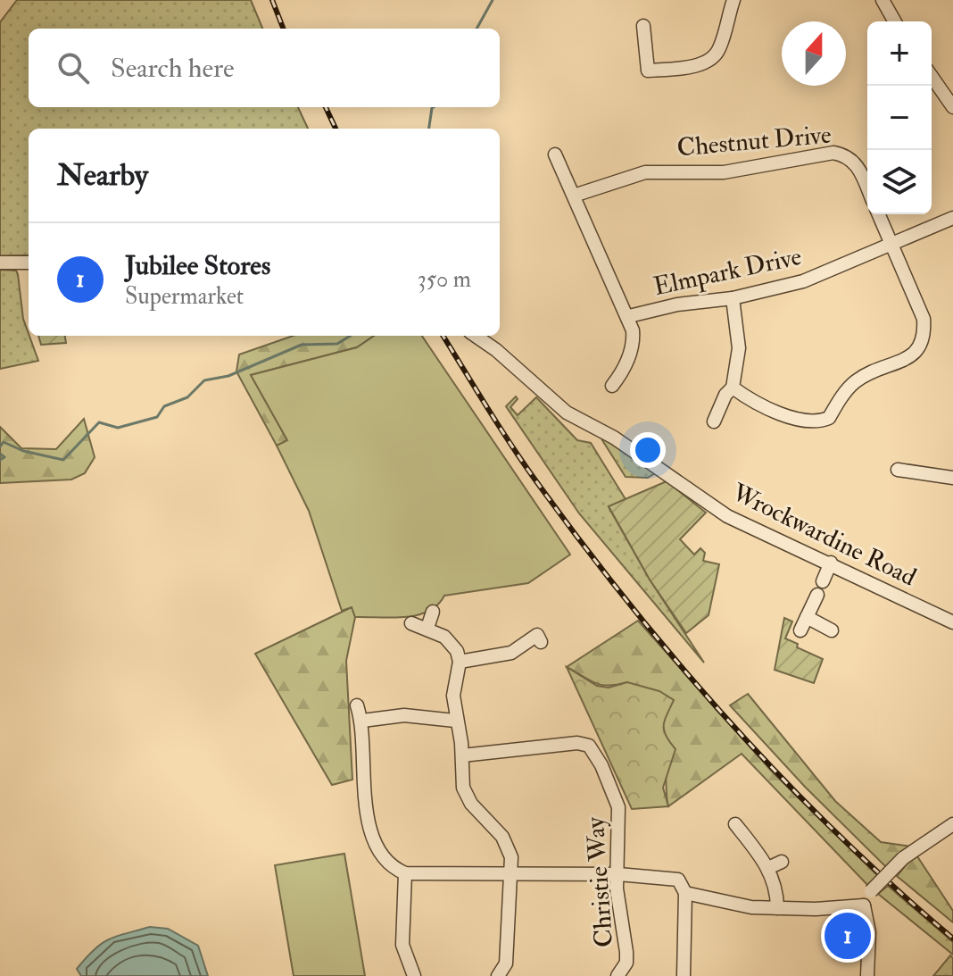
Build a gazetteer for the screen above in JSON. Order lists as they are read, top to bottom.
{
  "streets": {
    "street": [
      "Chestnut Drive",
      "Elmpark Drive",
      "Wrockwardine Road",
      "Christie Way"
    ]
  },
  "north": "top",
  "page": {
    "map_buttons": ["+", "−"],
    "search": "Search here",
    "heading": "Nearby",
    "list": [
      {
        "mark": "1",
        "name": "Jubilee Stores",
        "note": "Supermarket",
        "value": "350 m"
      }
    ],
    "pins": "1"
  }
}
